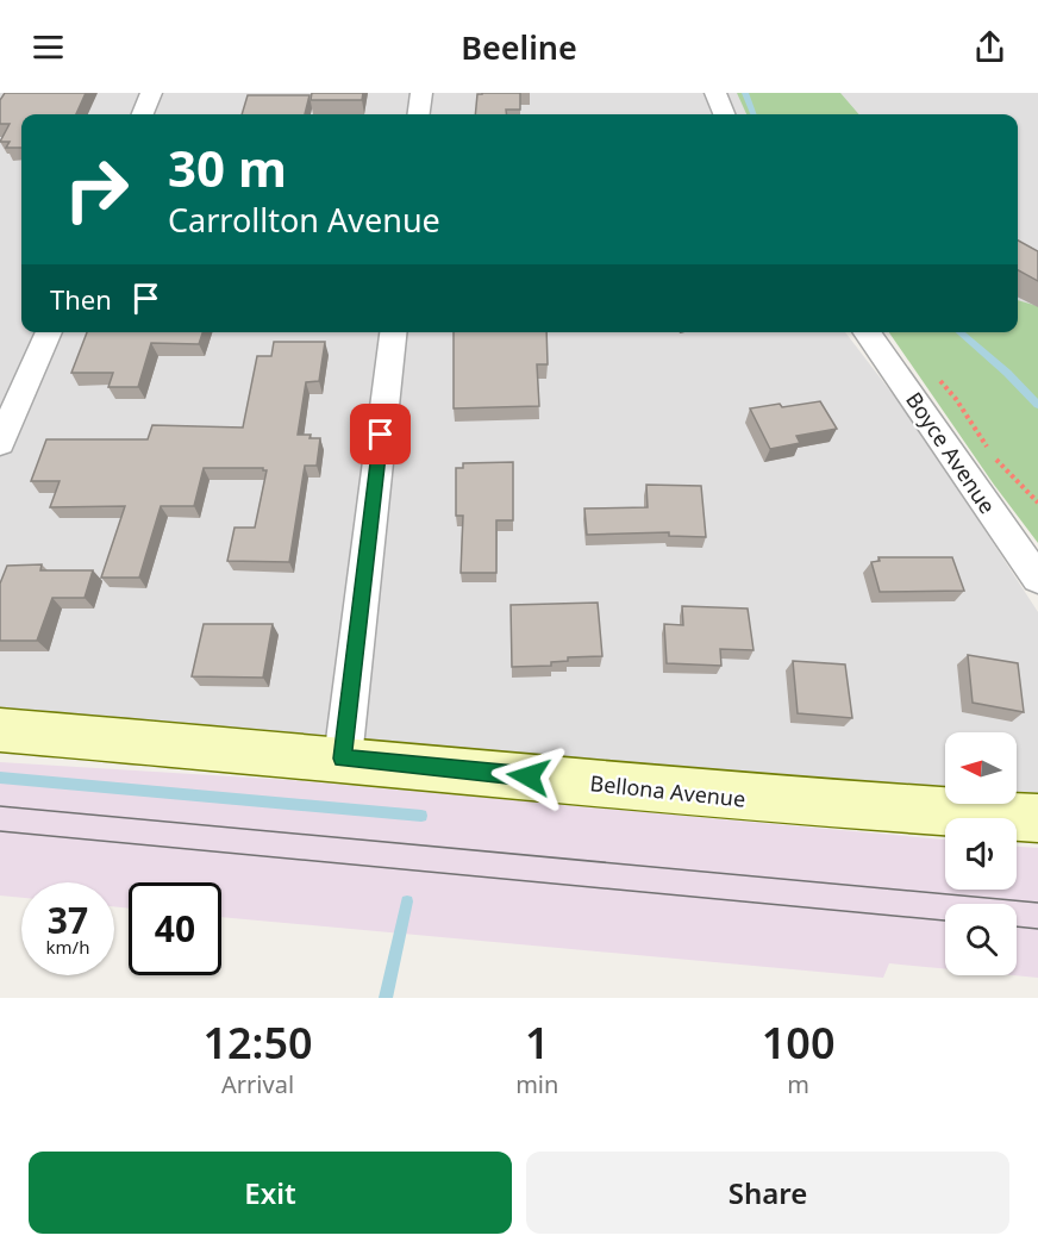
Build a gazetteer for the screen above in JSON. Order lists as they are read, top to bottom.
{
  "streets": {
    "street": ["Boyce Avenue", "Bellona Avenue"]
  },
  "north": "left",
  "page": {
    "header": "Beeline",
    "turn": ["30 m", "Carrollton Avenue"],
    "then": "Then",
    "speed": "37 km/h",
    "limit": "40",
    "eta": [
      "12:50",
      "Arrival",
      "1",
      "min",
      "100",
      "m"
    ],
    "buttons": ["Exit", "Share"]
  }
}
